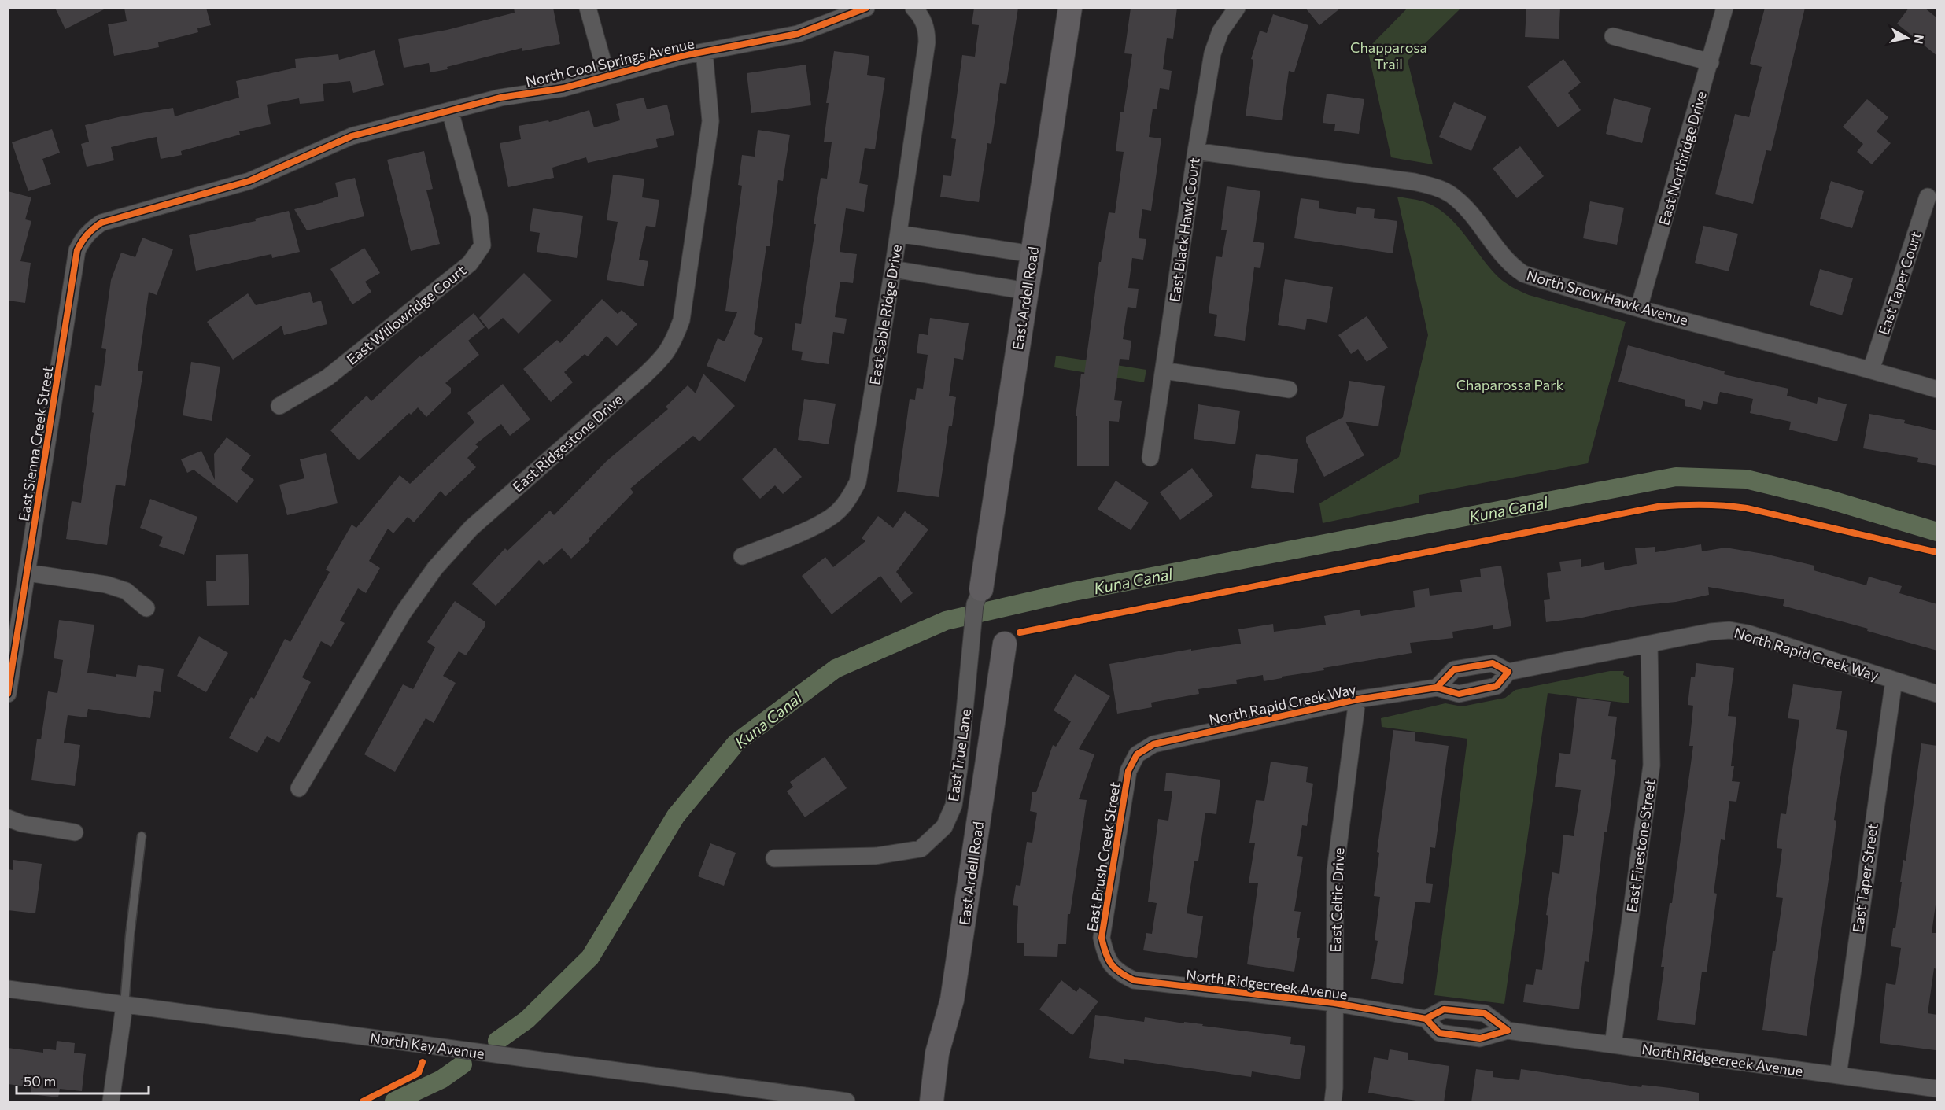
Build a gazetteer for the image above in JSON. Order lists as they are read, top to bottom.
{
  "streets": {
    "street": [
      "North Cool Springs Avenue",
      "East Northridge Drive",
      "East Black Hawk Court",
      "East Taper Court",
      "North Snow Hawk Avenue",
      "East Ardell Road",
      "East Willowridge Court",
      "East Sable Ridge Drive",
      "East Ridgestone Drive",
      "East Sienna Creek Street",
      "North Rapid Creek Way",
      "East True Lane",
      "East Firestone Street",
      "East Brush Creek Street",
      "East Taper Street",
      "East Celtic Drive",
      "North Ridgecreek Avenue",
      "North Kay Avenue"
    ]
  },
  "crossings": [
    ["North Cool Springs Avenue", "East Willowridge Court"],
    ["North Cool Springs Avenue", "East Ridgestone Drive"],
    ["North Cool Springs Avenue", "East Sienna Creek Street"],
    ["East Northridge Drive", "North Snow Hawk Avenue"],
    ["East Black Hawk Court", "North Snow Hawk Avenue"],
    ["East Taper Court", "North Snow Hawk Avenue"],
    ["East Ardell Road", "East True Lane"],
    ["North Rapid Creek Way", "East Firestone Street"],
    ["North Rapid Creek Way", "East Brush Creek Street"],
    ["North Rapid Creek Way", "East Taper Street"],
    ["North Rapid Creek Way", "East Celtic Drive"],
    ["East Firestone Street", "North Ridgecreek Avenue"],
    ["East Brush Creek Street", "North Ridgecreek Avenue"],
    ["East Taper Street", "North Ridgecreek Avenue"],
    ["East Celtic Drive", "North Ridgecreek Avenue"]
  ],
  "water": ["Kuna Canal"],
  "parks": ["Chapparosa Trail", "Chaparossa Park"],
  "scale_bar": "50 m",
  "north": "right"
}
